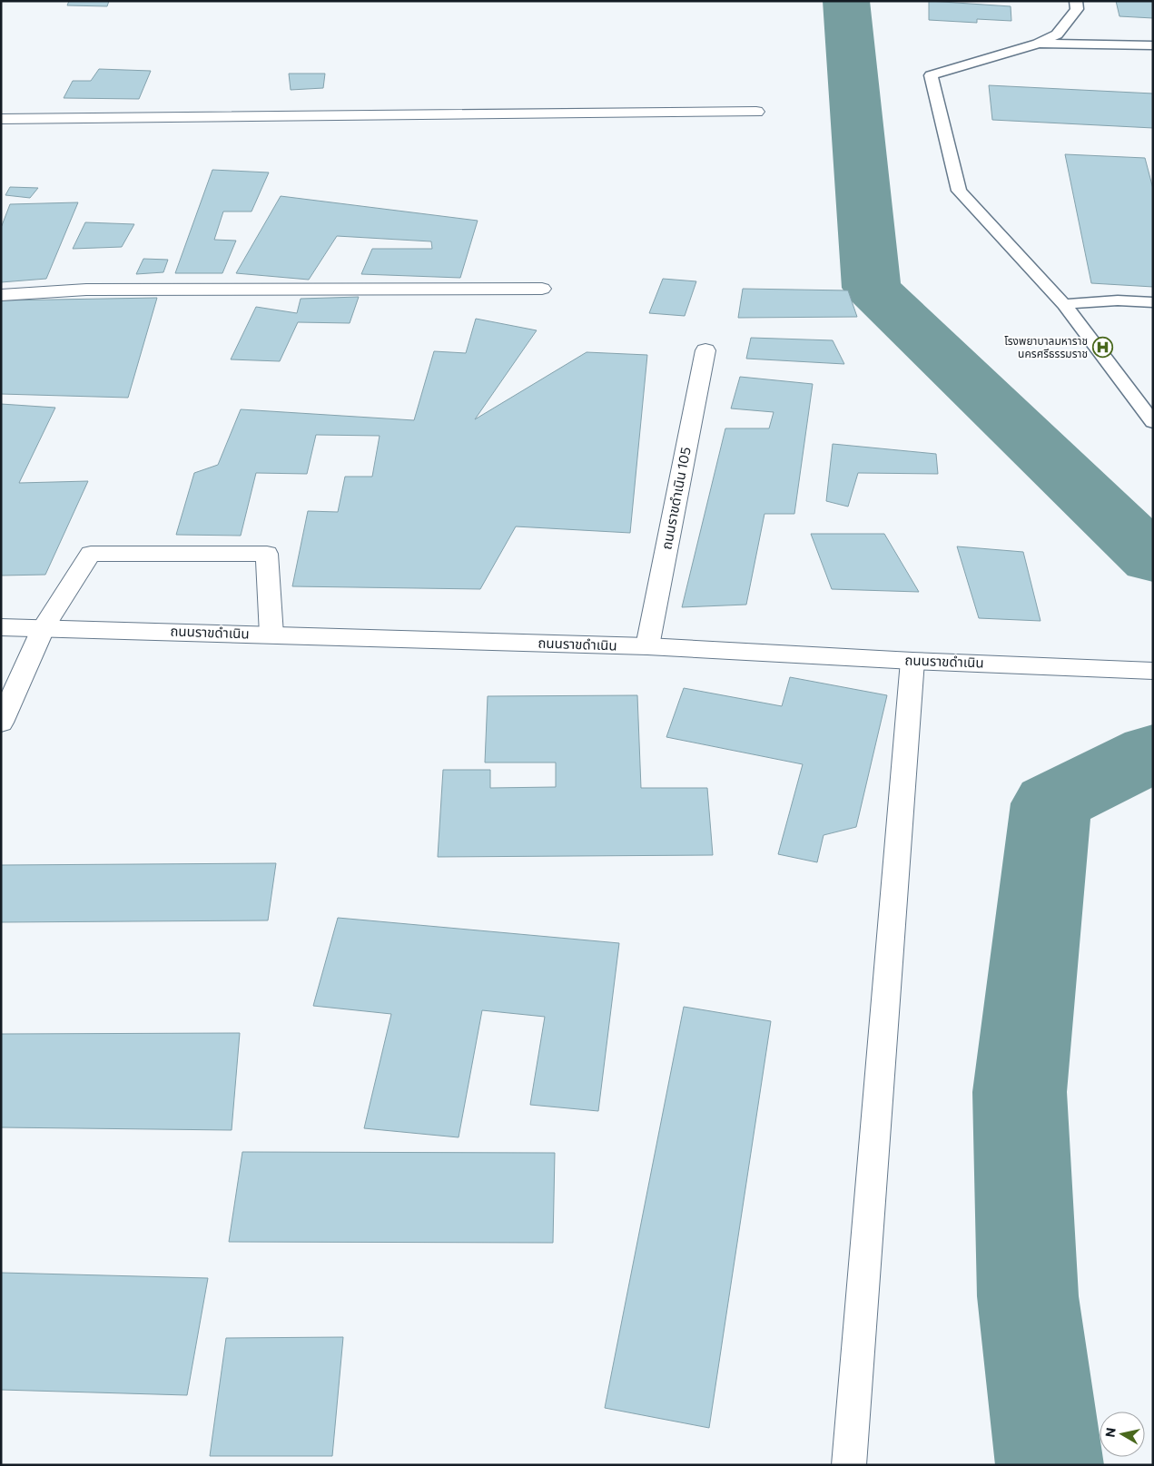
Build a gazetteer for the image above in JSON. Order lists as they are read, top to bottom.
{
  "streets": {
    "street": ["ถนนราขดำเนิน 105", "ถนนราขดำเนิน"]
  },
  "crossings": [
    ["ถนนราขดำเนิน 105", "ถนนราขดำเนิน"]
  ],
  "places": {
    "hospital": ["โรงพยาบาลมหาราช นครศรีธรรมราช"]
  },
  "north": "left"
}
